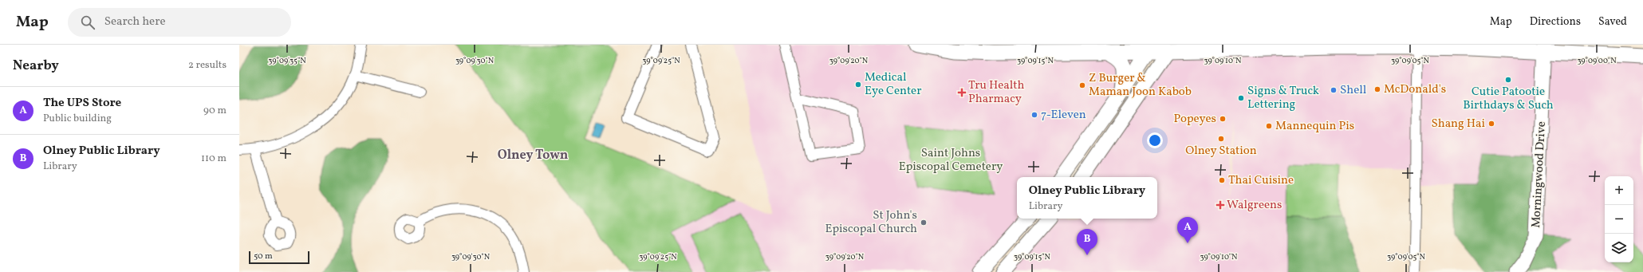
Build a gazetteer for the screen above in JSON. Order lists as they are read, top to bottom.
{
  "streets": {
    "main road": ["Morningwood Drive"]
  },
  "districts": ["Olney Town"],
  "parks": ["Saint Johns Episcopal Cemetery"],
  "places": {
    "other": [
      "Cutie Patootie Birthdays & Such",
      "Medical Eye Center",
      "Z Burger & Maman Joon Kabob",
      "McDonald's",
      "Shell",
      "Signs & Truck Lettering",
      "7-Eleven",
      "Popeyes",
      "Shang Hai",
      "Mannequin Pis",
      "Olney Station",
      "Thai Cuisine",
      "St John's Episcopal Church"
    ],
    "health": ["Tru Health Pharmacy", "Walgreens"]
  },
  "scale_bar": "50 m",
  "page": {
    "header": "Map",
    "search": "Search here",
    "nav": ["Map", "Directions", "Saved"],
    "heading": ["Nearby", "2 results"],
    "list": [
      {
        "mark": "A",
        "name": "The UPS Store",
        "note": "Public building",
        "value": "90 m"
      },
      {
        "mark": "B",
        "name": "Olney Public Library",
        "note": "Library",
        "value": "110 m"
      }
    ],
    "map_buttons": ["+", "−"],
    "popup": ["Olney Public Library", "Library"],
    "pins": ["A", "B"],
    "scale": "50 m"
  },
  "coordinates": [
    "39°09'35\"N",
    "39°09'30\"N",
    "39°09'25\"N",
    "39°09'20\"N",
    "39°09'15\"N",
    "39°09'10\"N",
    "39°09'05\"N",
    "39°09'00\"N"
  ]
}
